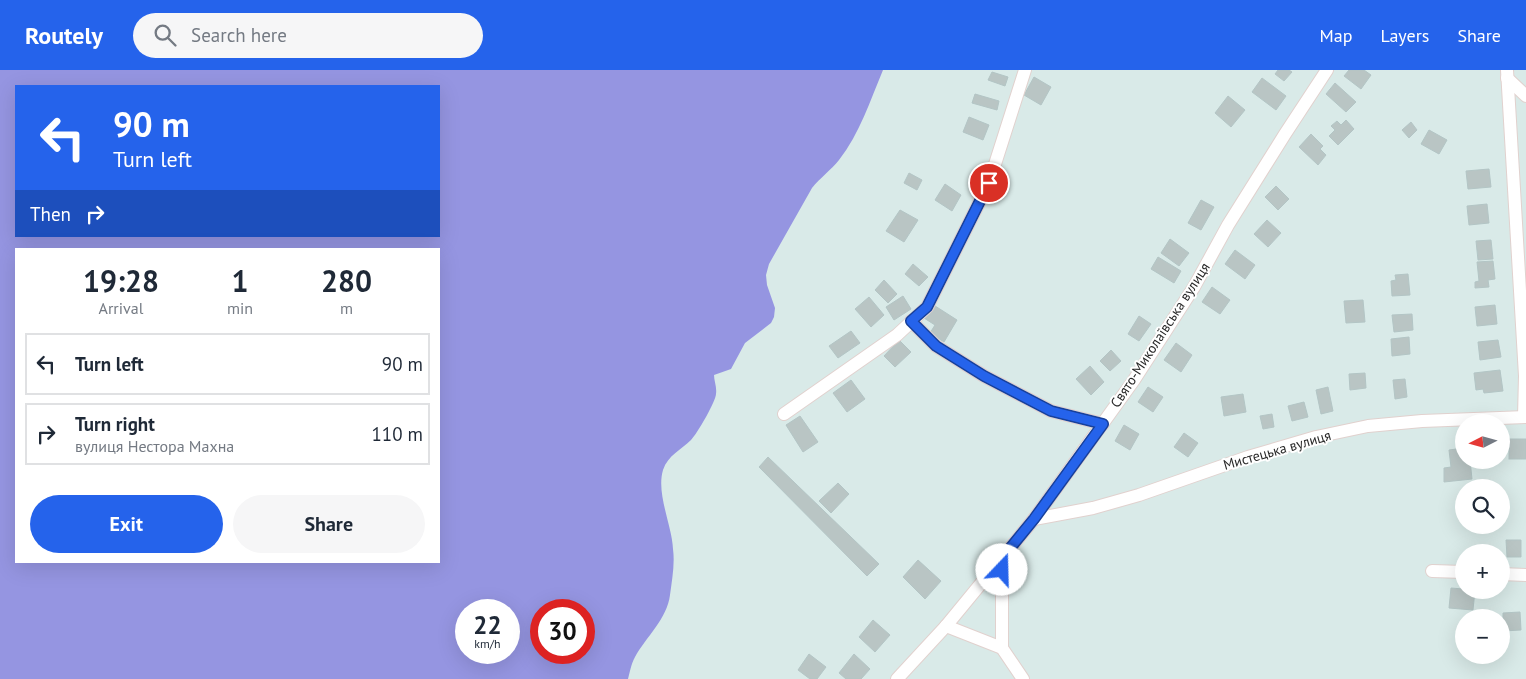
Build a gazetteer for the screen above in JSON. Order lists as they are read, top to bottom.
{
  "streets": {
    "street": ["Свято-Миколаївська вулиця", "Мистецька вулиця"]
  },
  "crossings": [
    ["Свято-Миколаївська вулиця", "Мистецька вулиця"]
  ],
  "north": "left",
  "page": {
    "header": "Routely",
    "search": "Search here",
    "nav": ["Map", "Layers", "Share"],
    "turn": ["90 m", "Turn left"],
    "then": "Then",
    "eta": [
      "19:28",
      "Arrival",
      "1",
      "min",
      "280",
      "m"
    ],
    "list": [
      {
        "name": "Turn left",
        "value": "90 m"
      },
      {
        "name": "Turn right",
        "note": "вулиця Нестора Махна",
        "value": "110 m"
      }
    ],
    "map_buttons": ["+", "−"],
    "buttons": ["Exit", "Share"],
    "speed": "22 km/h",
    "limit": "30"
  }
}
